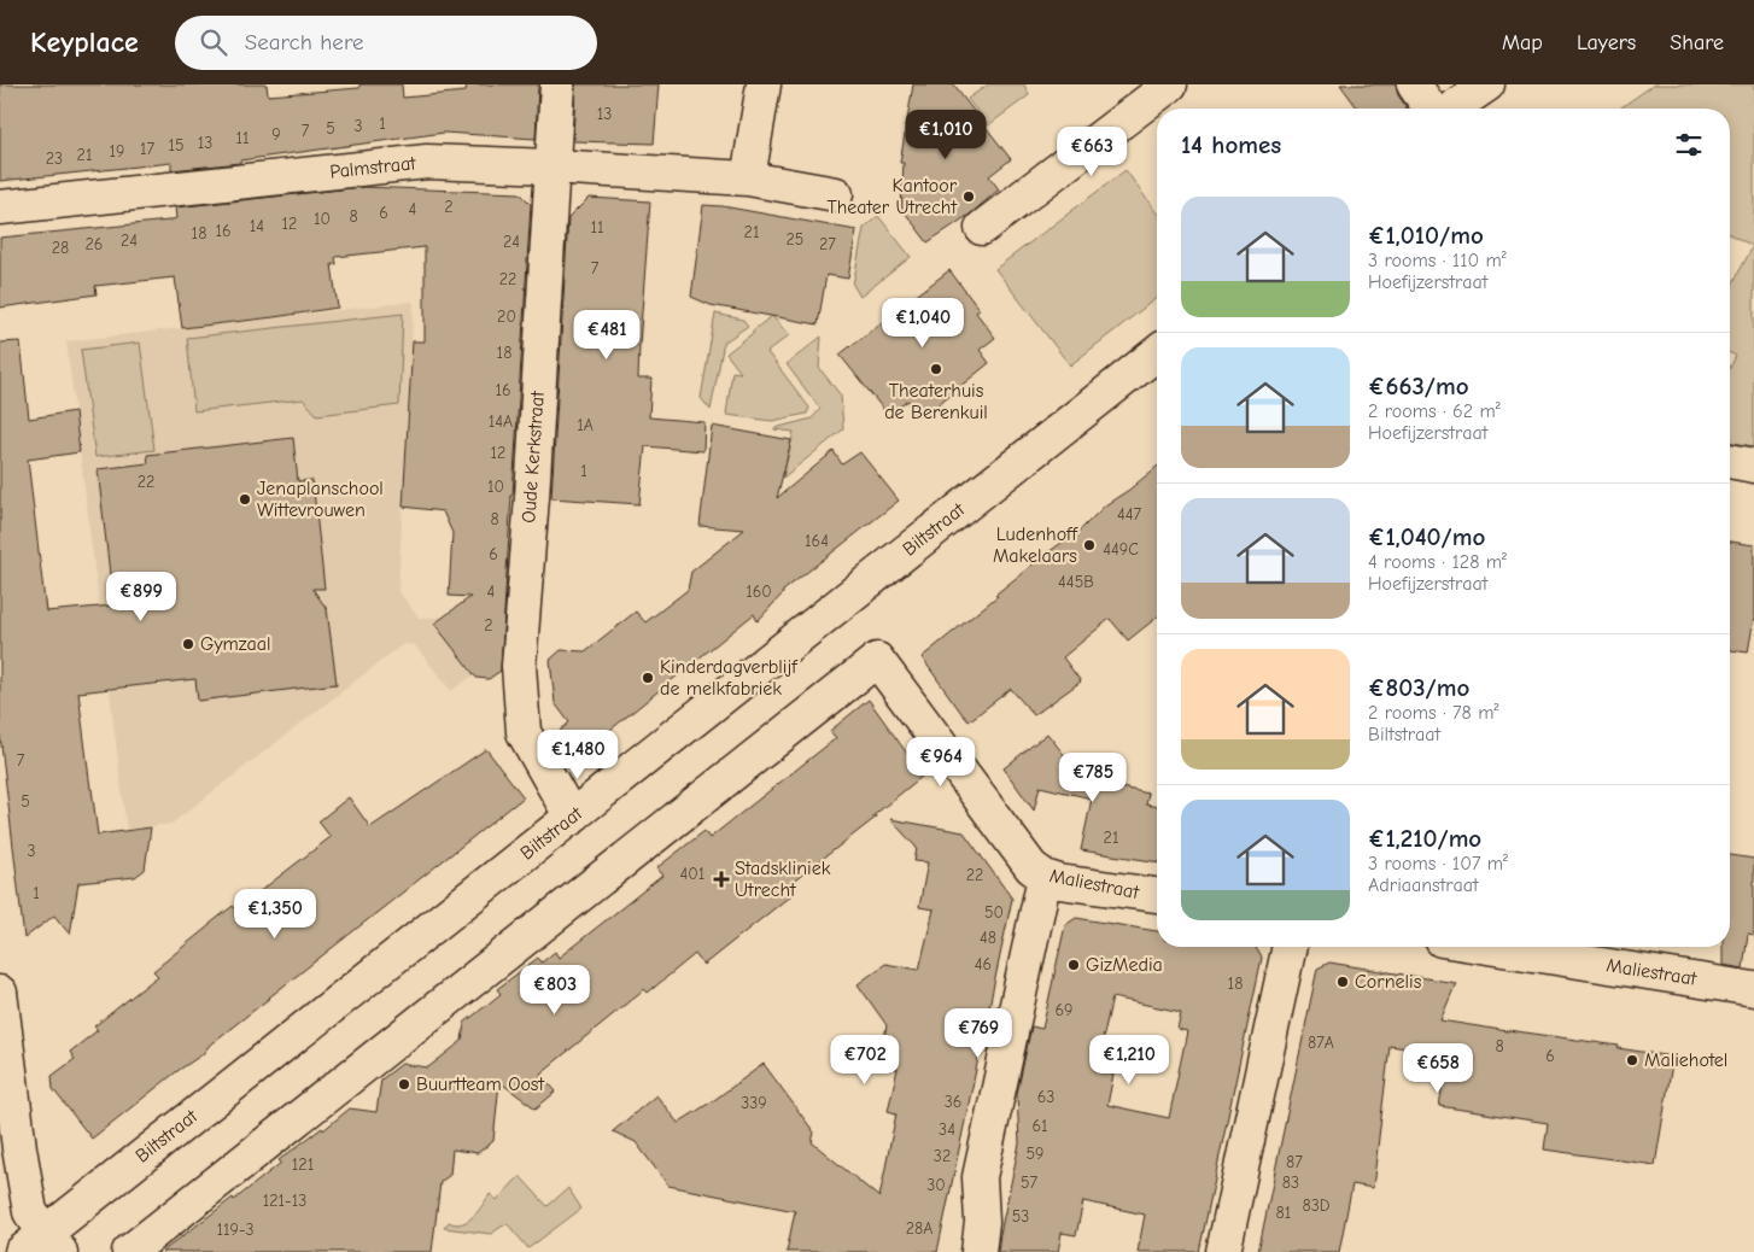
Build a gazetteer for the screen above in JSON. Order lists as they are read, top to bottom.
{
  "streets": {
    "street": [
      "Palmstraat",
      "Oude Kerkstraat",
      "Biltstraat",
      "Maliestraat"
    ]
  },
  "crossings": [
    ["Palmstraat", "Oude Kerkstraat"],
    ["Oude Kerkstraat", "Biltstraat"]
  ],
  "places": {
    "other": [
      "Kantoor Theater Utrecht",
      "Theaterhuis de Berenkuil",
      "Jenaplanschool Wittevrouwen",
      "Ludenhoff Makelaars",
      "Gymzaal",
      "Kinderdagverblijf de melkfabriek",
      "GizMedia",
      "Cornelis",
      "Maliehotel",
      "Buurtteam Oost"
    ],
    "health": ["Stadskliniek Utrecht"]
  },
  "house_numbers": [
    "13",
    "1",
    "3",
    "5",
    "7",
    "9",
    "11",
    "13",
    "15",
    "17",
    "19",
    "21",
    "23",
    "2",
    "4",
    "6",
    "8",
    "10",
    "12",
    "14",
    "11",
    "16",
    "21",
    "18",
    "25",
    "24",
    "24",
    "26",
    "27",
    "28",
    "7",
    "22",
    "20",
    "18",
    "16",
    "14A",
    "1A",
    "12",
    "1",
    "22",
    "10",
    "447",
    "8",
    "164",
    "449C",
    "6",
    "445B",
    "4",
    "160",
    "2",
    "7",
    "5",
    "21",
    "3",
    "401",
    "22",
    "1",
    "50",
    "48",
    "46",
    "18",
    "69",
    "87A",
    "8",
    "6",
    "63",
    "36",
    "339",
    "61",
    "34",
    "59",
    "32",
    "87",
    "121",
    "57",
    "83",
    "30",
    "121-13",
    "83D",
    "81",
    "53",
    "28A",
    "119-3"
  ],
  "page": {
    "header": "Keyplace",
    "search": "Search here",
    "nav": ["Map", "Layers", "Share"],
    "heading": "14 homes",
    "price": [
      "€1,010",
      "€663",
      "€1,040",
      "€481",
      "€899",
      "€1,480",
      "€964",
      "€785",
      "€1,350",
      "€803",
      "€769",
      "€702",
      "€1,210",
      "€658"
    ],
    "list": [
      {
        "name": "€1,010/mo",
        "note": "3 rooms · 110 m² · Hoefijzerstraat"
      },
      {
        "name": "€663/mo",
        "note": "2 rooms · 62 m² · Hoefijzerstraat"
      },
      {
        "name": "€1,040/mo",
        "note": "4 rooms · 128 m² · Hoefijzerstraat"
      },
      {
        "name": "€803/mo",
        "note": "2 rooms · 78 m² · Biltstraat"
      },
      {
        "name": "€1,210/mo",
        "note": "3 rooms · 107 m² · Adriaanstraat"
      }
    ]
  }
}
